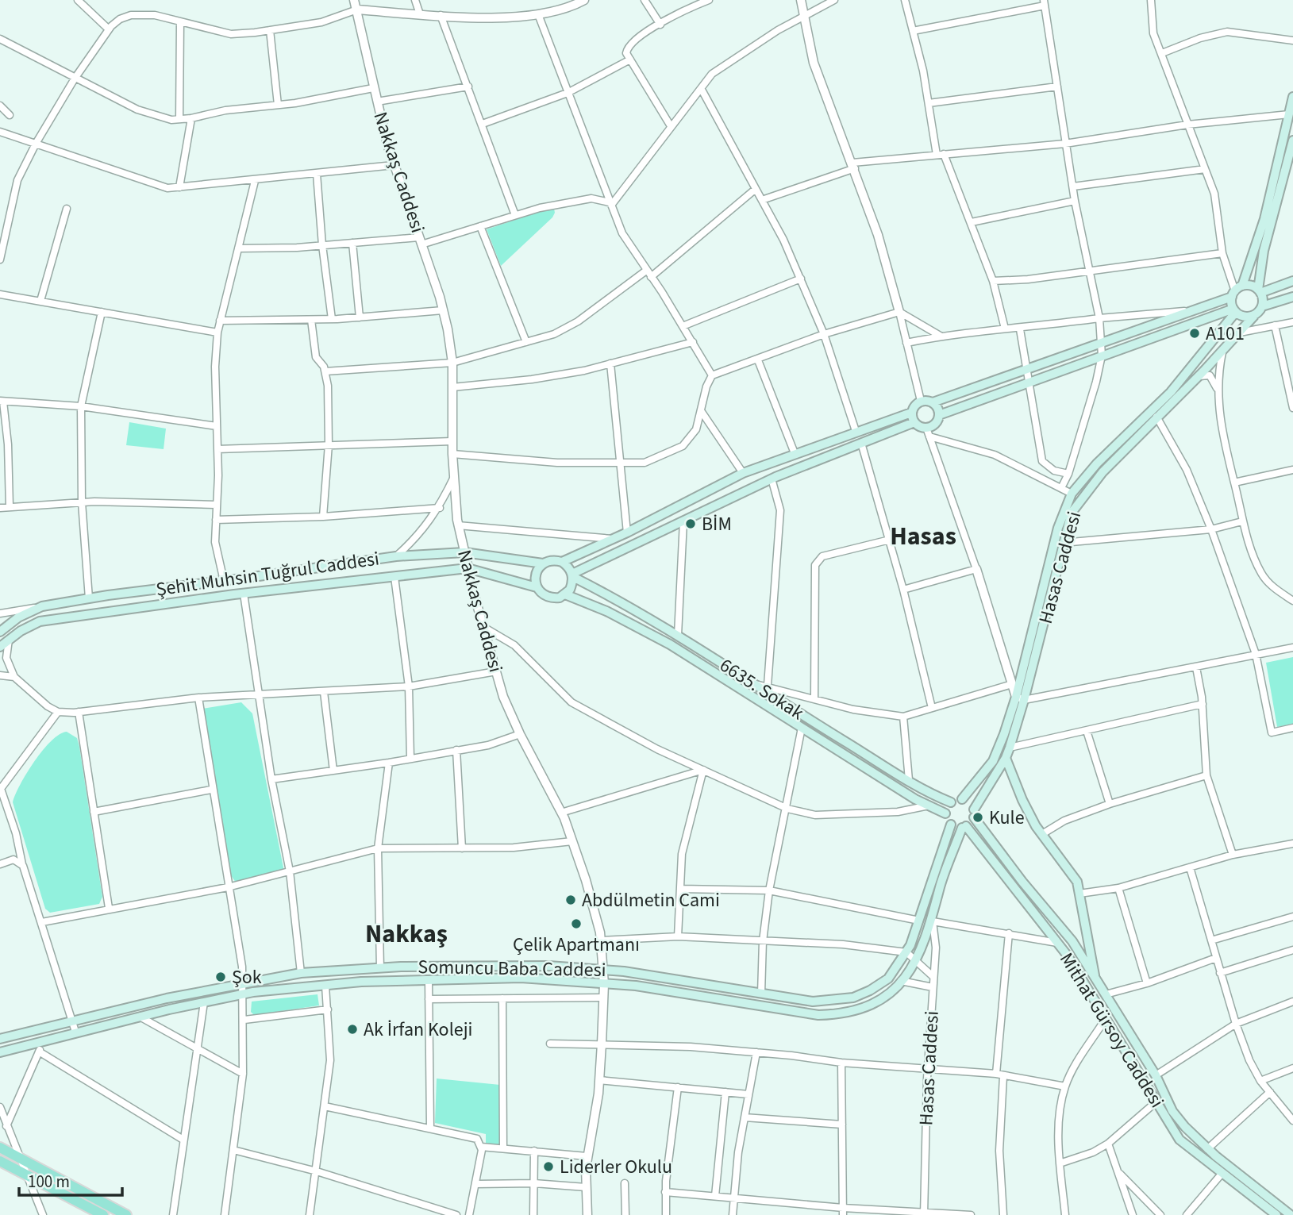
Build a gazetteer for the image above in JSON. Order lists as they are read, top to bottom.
{
  "streets": {
    "main road": [
      "Hasas Caddesi",
      "Şehit Muhsin Tuğrul Caddesi",
      "6635. Sokak",
      "Somuncu Baba Caddesi",
      "Mithat Gürsoy Caddesi"
    ],
    "street": ["Nakkaş Caddesi"]
  },
  "crossings": [
    ["Nakkaş Caddesi", "Şehit Muhsin Tuğrul Caddesi"],
    ["Nakkaş Caddesi", "Somuncu Baba Caddesi"],
    ["Hasas Caddesi", "6635. Sokak"],
    ["Hasas Caddesi", "Somuncu Baba Caddesi"],
    ["Hasas Caddesi", "Mithat Gürsoy Caddesi"],
    ["Şehit Muhsin Tuğrul Caddesi", "6635. Sokak"],
    ["6635. Sokak", "Somuncu Baba Caddesi"],
    ["6635. Sokak", "Mithat Gürsoy Caddesi"],
    ["Somuncu Baba Caddesi", "Mithat Gürsoy Caddesi"]
  ],
  "districts": ["Hasas", "Nakkaş"],
  "places": [
    "A101",
    "BİM",
    "Kule",
    "Abdülmetin Cami",
    "Çelik Apartmanı",
    "Şok",
    "Ak İrfan Koleji",
    "Liderler Okulu"
  ],
  "scale_bar": "100 m"
}
